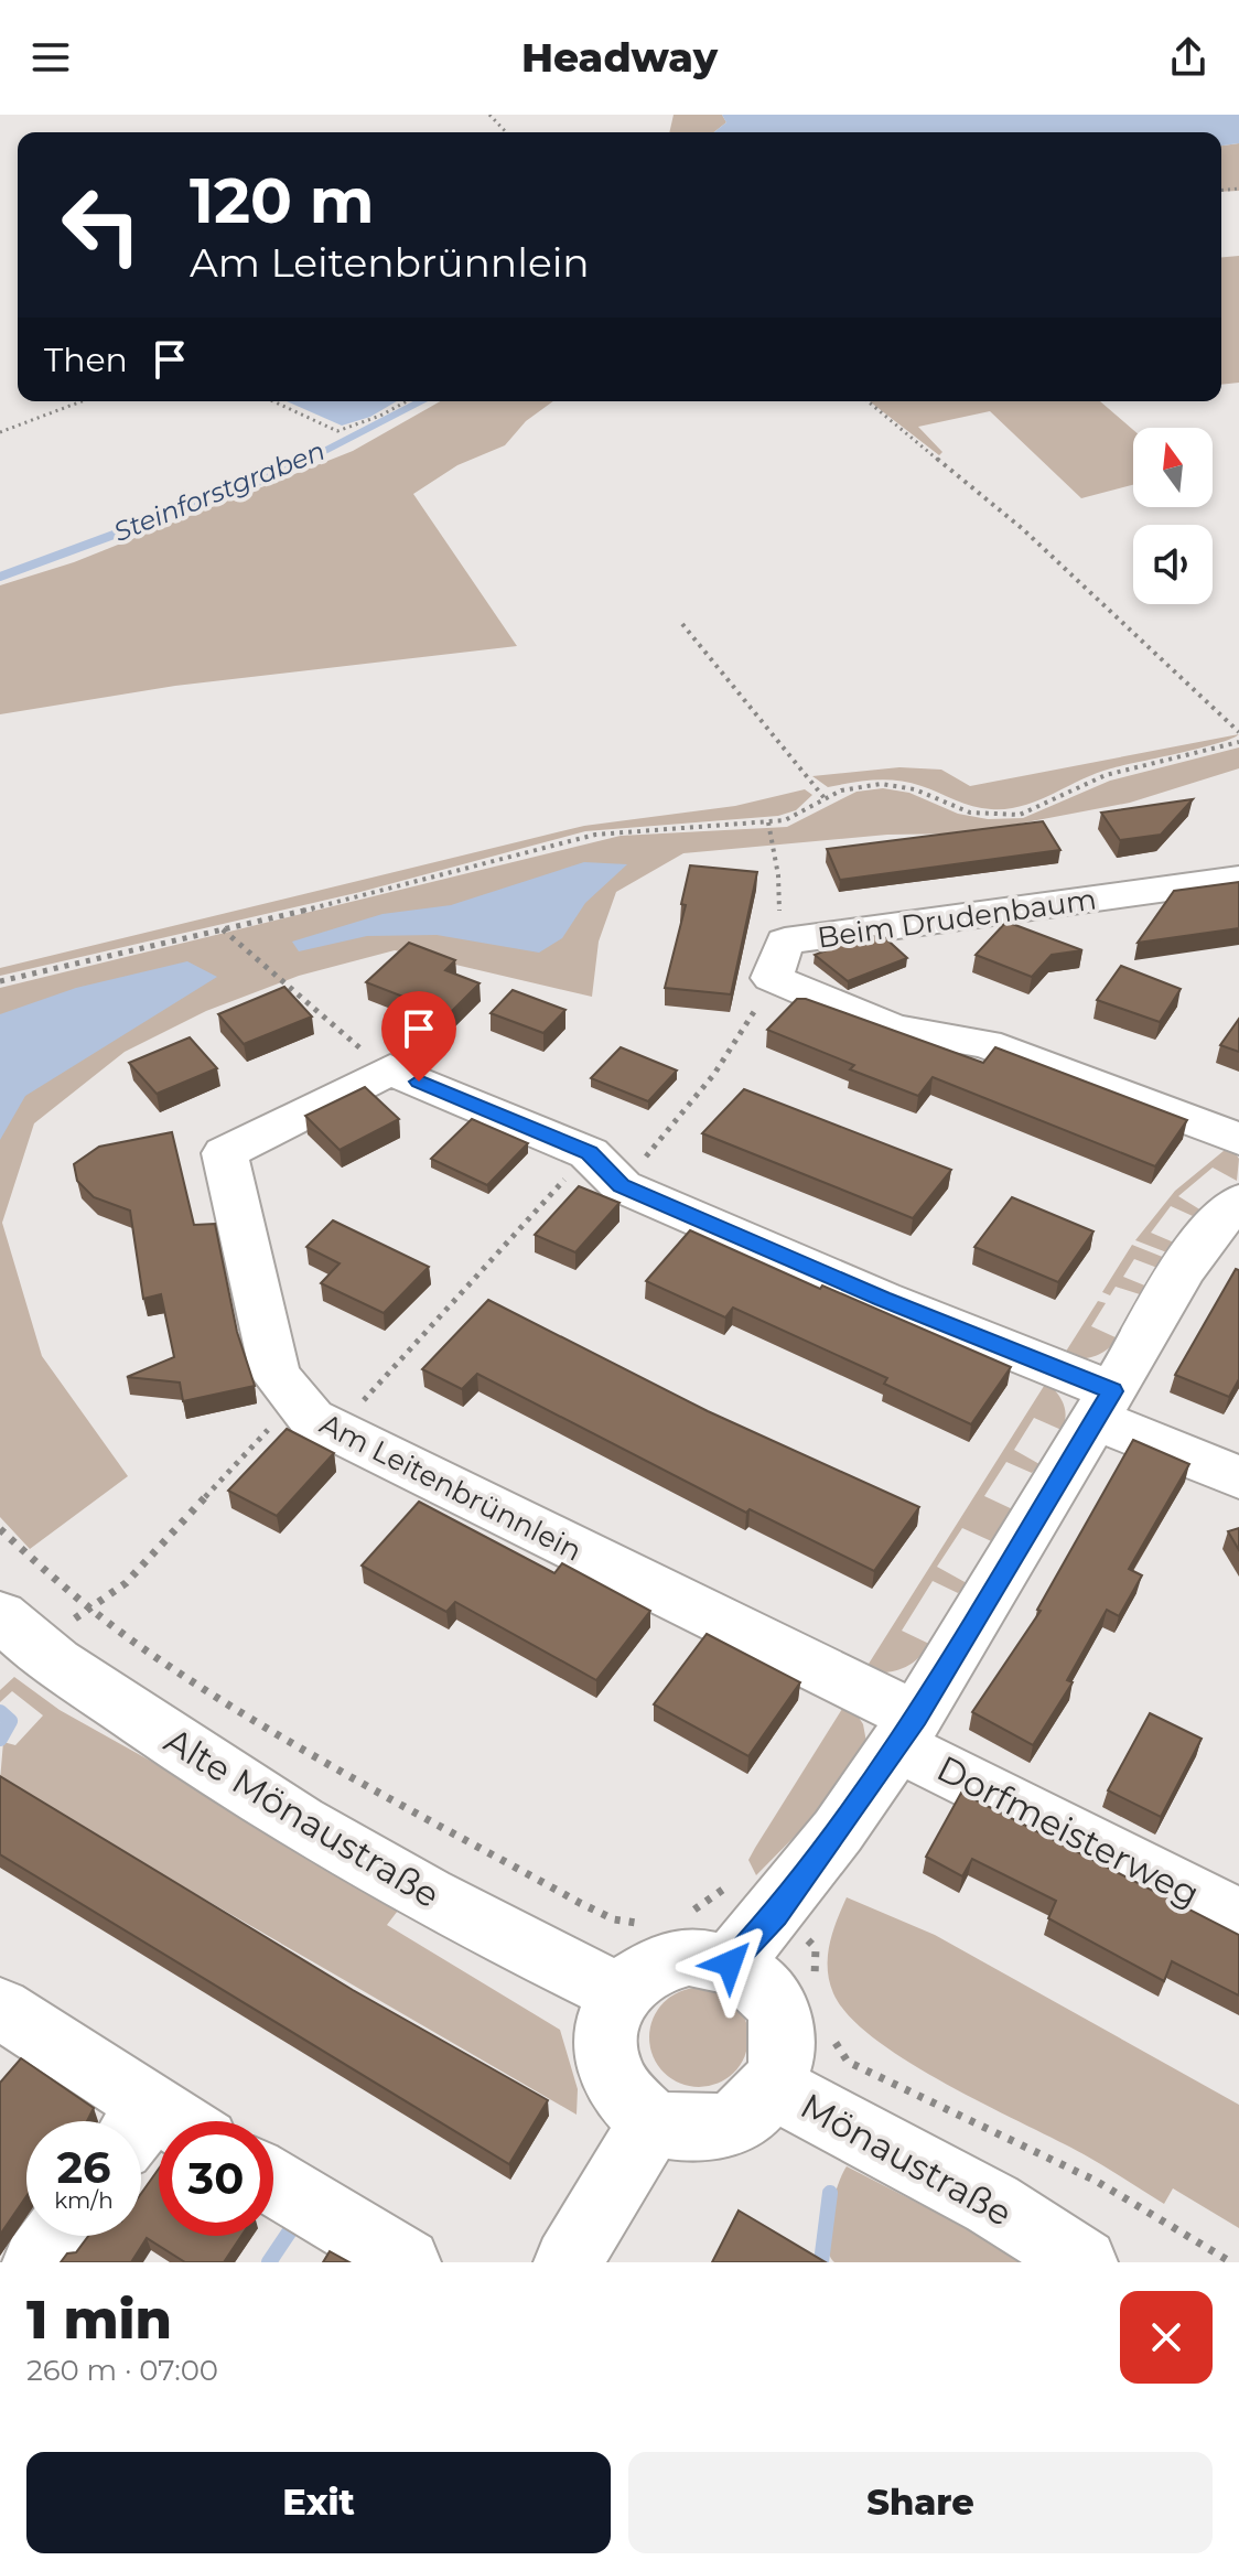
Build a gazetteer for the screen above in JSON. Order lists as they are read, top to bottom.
{
  "streets": {
    "street": [
      "Beim Drudenbaum",
      "Am Leitenbrünnlein",
      "Alte Mönaustraße",
      "Dorfmeisterweg",
      "Mönaustraße"
    ]
  },
  "crossings": [
    ["Am Leitenbrünnlein", "Dorfmeisterweg"],
    ["Alte Mönaustraße", "Mönaustraße"]
  ],
  "water": ["Steinforstgraben"],
  "north": "top",
  "page": {
    "header": "Headway",
    "turn": ["120 m", "Am Leitenbrünnlein"],
    "then": "Then",
    "speed": "26 km/h",
    "limit": "30",
    "heading": ["1 min", "260 m · 07:00"],
    "buttons": ["Exit", "Share"]
  }
}
